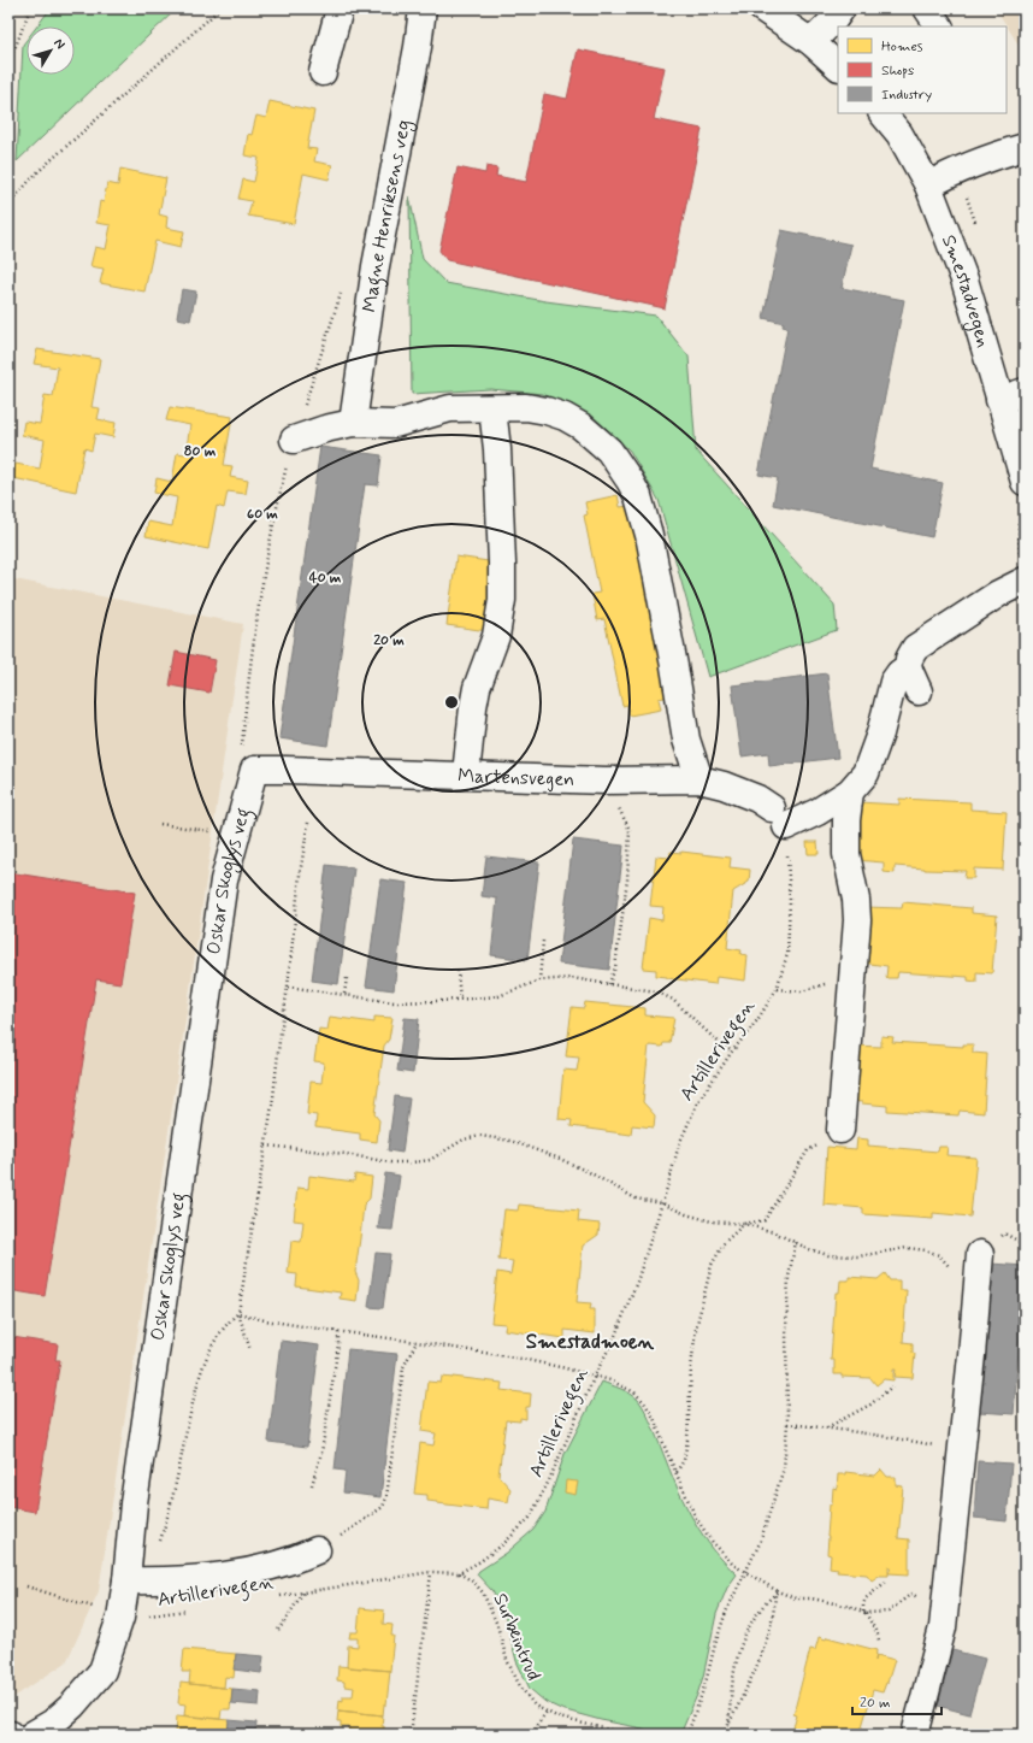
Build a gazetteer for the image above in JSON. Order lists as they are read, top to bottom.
{
  "streets": {
    "street": [
      "Magne Henriksens veg",
      "Smestadvegen",
      "Martensvegen",
      "Oskar Skoglys veg"
    ],
    "path": ["Artillerivegen", "Surbeintrud"]
  },
  "crossings": [
    ["Martensvegen", "Oskar Skoglys veg"],
    ["Martensvegen", "Artillerivegen"],
    ["Oskar Skoglys veg", "Artillerivegen"],
    ["Artillerivegen", "Surbeintrud"]
  ],
  "districts": ["Smestadmoen"],
  "legend": ["Homes", "Shops", "Industry"],
  "scale_bar": "20 m",
  "north": "top right",
  "rings": [
    "80 m",
    "60 m",
    "40 m",
    "20 m"
  ]
}
